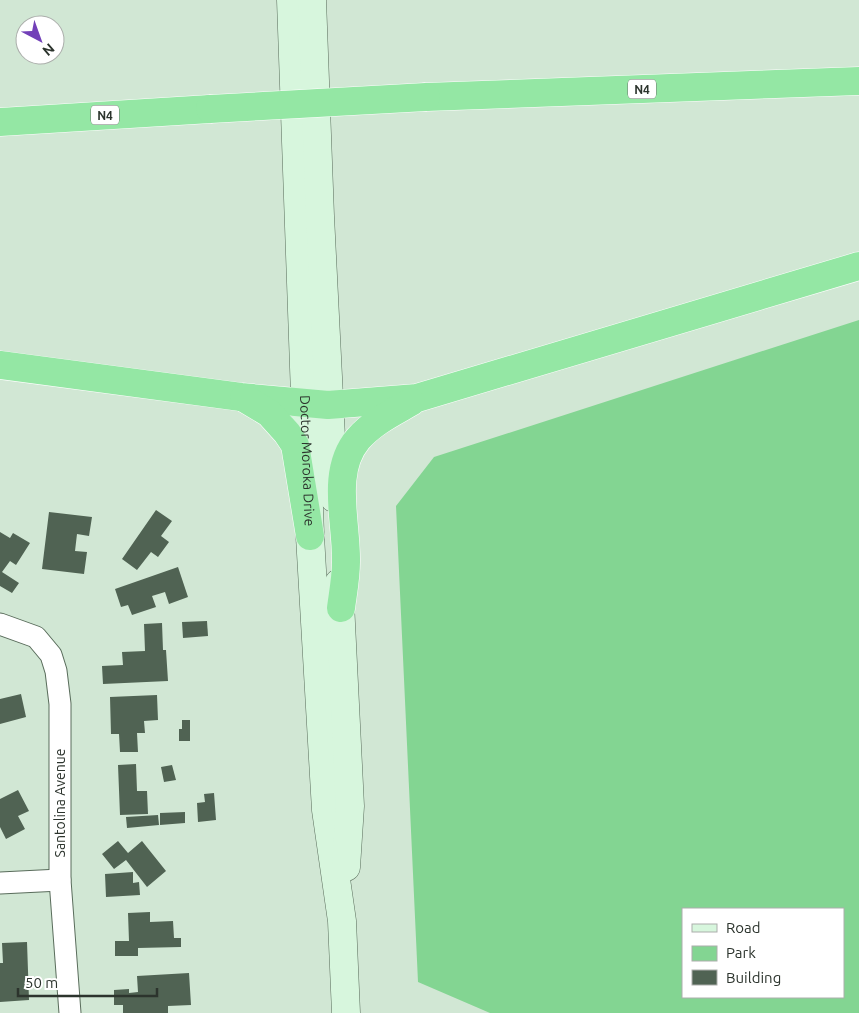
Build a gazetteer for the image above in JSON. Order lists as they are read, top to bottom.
{
  "streets": {
    "highway": ["N4"],
    "main road": ["Doctor Moroka Drive"],
    "street": ["Santolina Avenue"]
  },
  "legend": ["Road", "Park", "Building"],
  "scale_bar": "50 m",
  "north": "bottom right"
}
